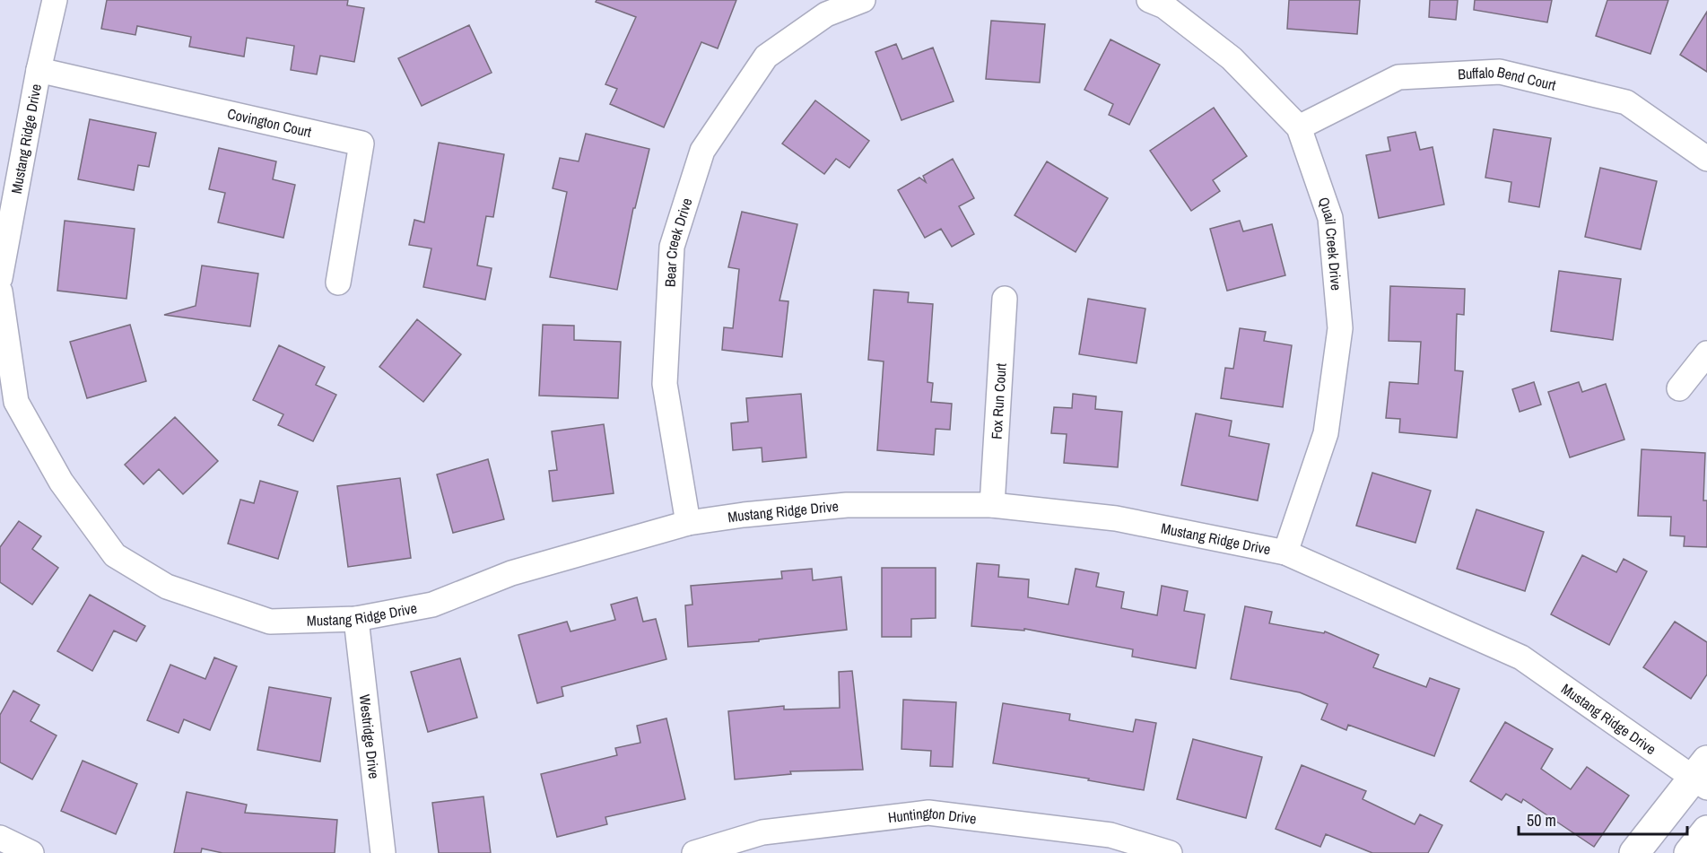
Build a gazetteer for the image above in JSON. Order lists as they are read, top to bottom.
{
  "streets": {
    "street": [
      "Buffalo Bend Court",
      "Covington Court",
      "Mustang Ridge Drive",
      "Bear Creek Drive",
      "Quail Creek Drive",
      "Fox Run Court",
      "Westridge Drive",
      "Huntington Drive"
    ]
  },
  "crossings": [
    ["Buffalo Bend Court", "Quail Creek Drive"],
    ["Covington Court", "Mustang Ridge Drive"],
    ["Mustang Ridge Drive", "Bear Creek Drive"],
    ["Mustang Ridge Drive", "Quail Creek Drive"],
    ["Mustang Ridge Drive", "Fox Run Court"],
    ["Mustang Ridge Drive", "Westridge Drive"]
  ],
  "scale_bar": "50 m"
}
